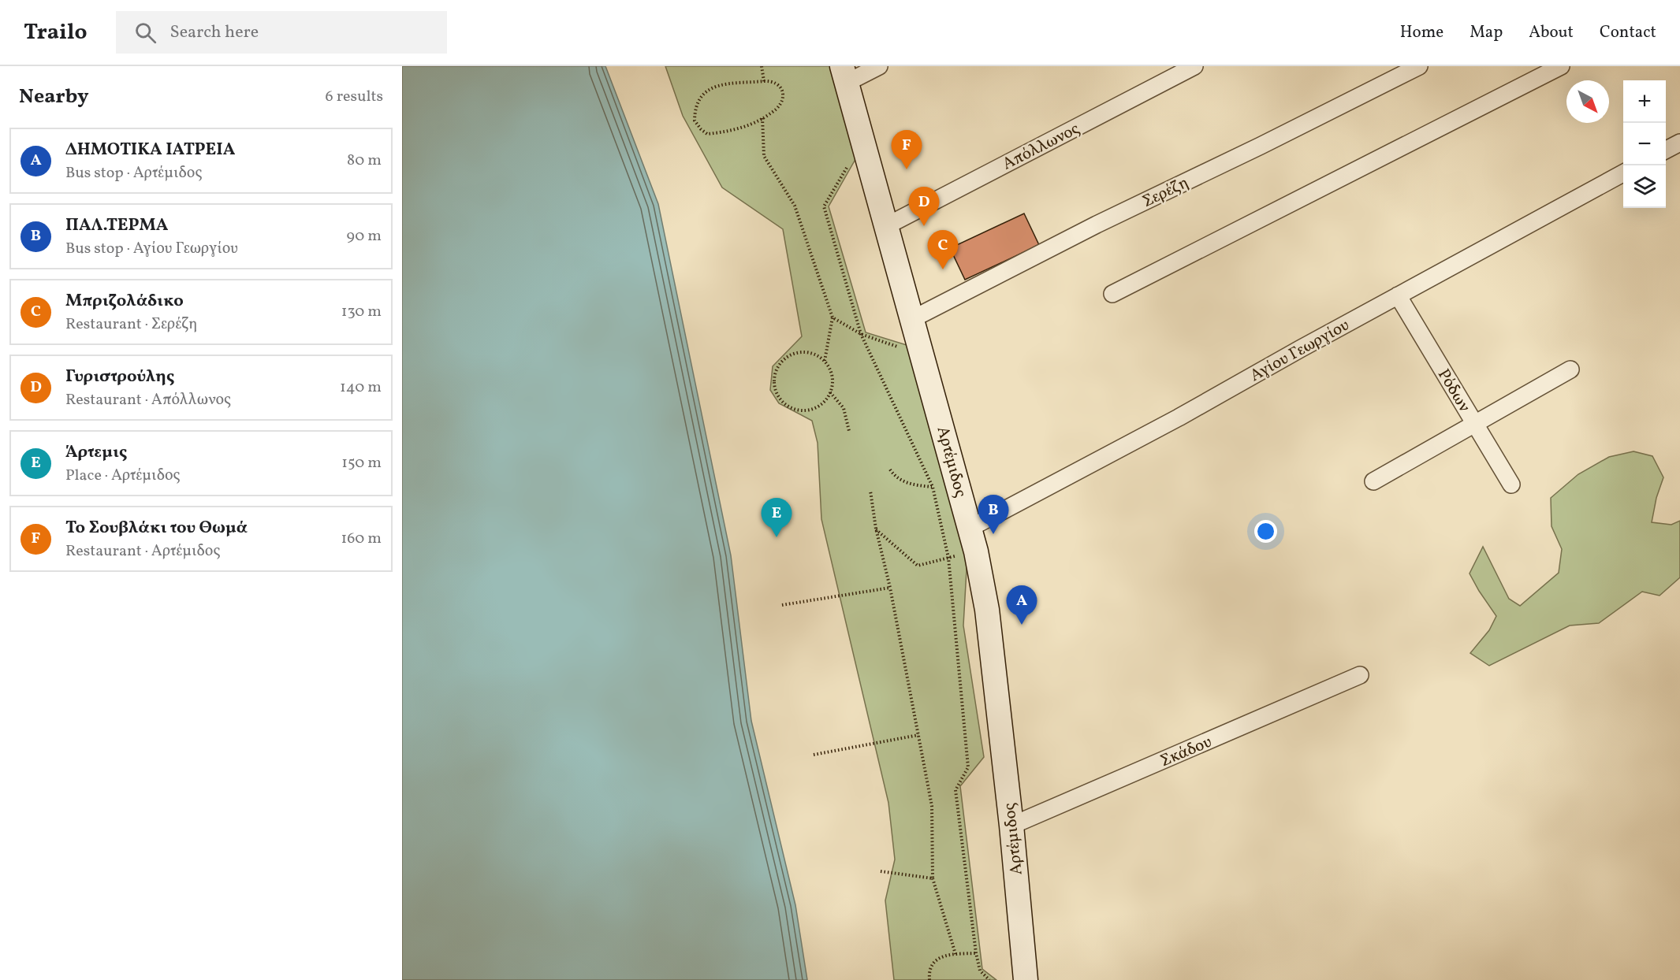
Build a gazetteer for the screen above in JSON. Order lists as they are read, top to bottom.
{
  "streets": {
    "main road": ["Αρτέμιδος"],
    "street": [
      "Απόλλωνος",
      "Σερέζη",
      "Αγίου Γεωργίου",
      "Ρόδων",
      "Σκάδου"
    ]
  },
  "crossings": [
    ["Απόλλωνος", "Αρτέμιδος"],
    ["Σερέζη", "Αρτέμιδος"],
    ["Αγίου Γεωργίου", "Ρόδων"],
    ["Αγίου Γεωργίου", "Αρτέμιδος"],
    ["Αρτέμιδος", "Σκάδου"]
  ],
  "north": "bottom right",
  "page": {
    "header": "Trailo",
    "search": "Search here",
    "nav": [
      "Home",
      "Map",
      "About",
      "Contact"
    ],
    "heading": ["Nearby", "6 results"],
    "map_buttons": ["+", "−"],
    "list": [
      {
        "mark": "A",
        "name": "ΔΗΜΟΤΙΚΑ ΙΑΤΡΕΙΑ",
        "note": "Bus stop · Αρτέμιδος",
        "value": "80 m"
      },
      {
        "mark": "B",
        "name": "ΠΑΛ.ΤΕΡΜΑ",
        "note": "Bus stop · Αγίου Γεωργίου",
        "value": "90 m"
      },
      {
        "mark": "C",
        "name": "Μπριζολάδικο",
        "note": "Restaurant · Σερέζη",
        "value": "130 m"
      },
      {
        "mark": "D",
        "name": "Γυριστρούλης",
        "note": "Restaurant · Απόλλωνος",
        "value": "140 m"
      },
      {
        "mark": "E",
        "name": "Άρτεμις",
        "note": "Place · Αρτέμιδος",
        "value": "150 m"
      },
      {
        "mark": "F",
        "name": "Το Σουβλάκι του Θωμά",
        "note": "Restaurant · Αρτέμιδος",
        "value": "160 m"
      }
    ],
    "pins": [
      "F",
      "D",
      "C",
      "B",
      "E",
      "A"
    ]
  }
}
